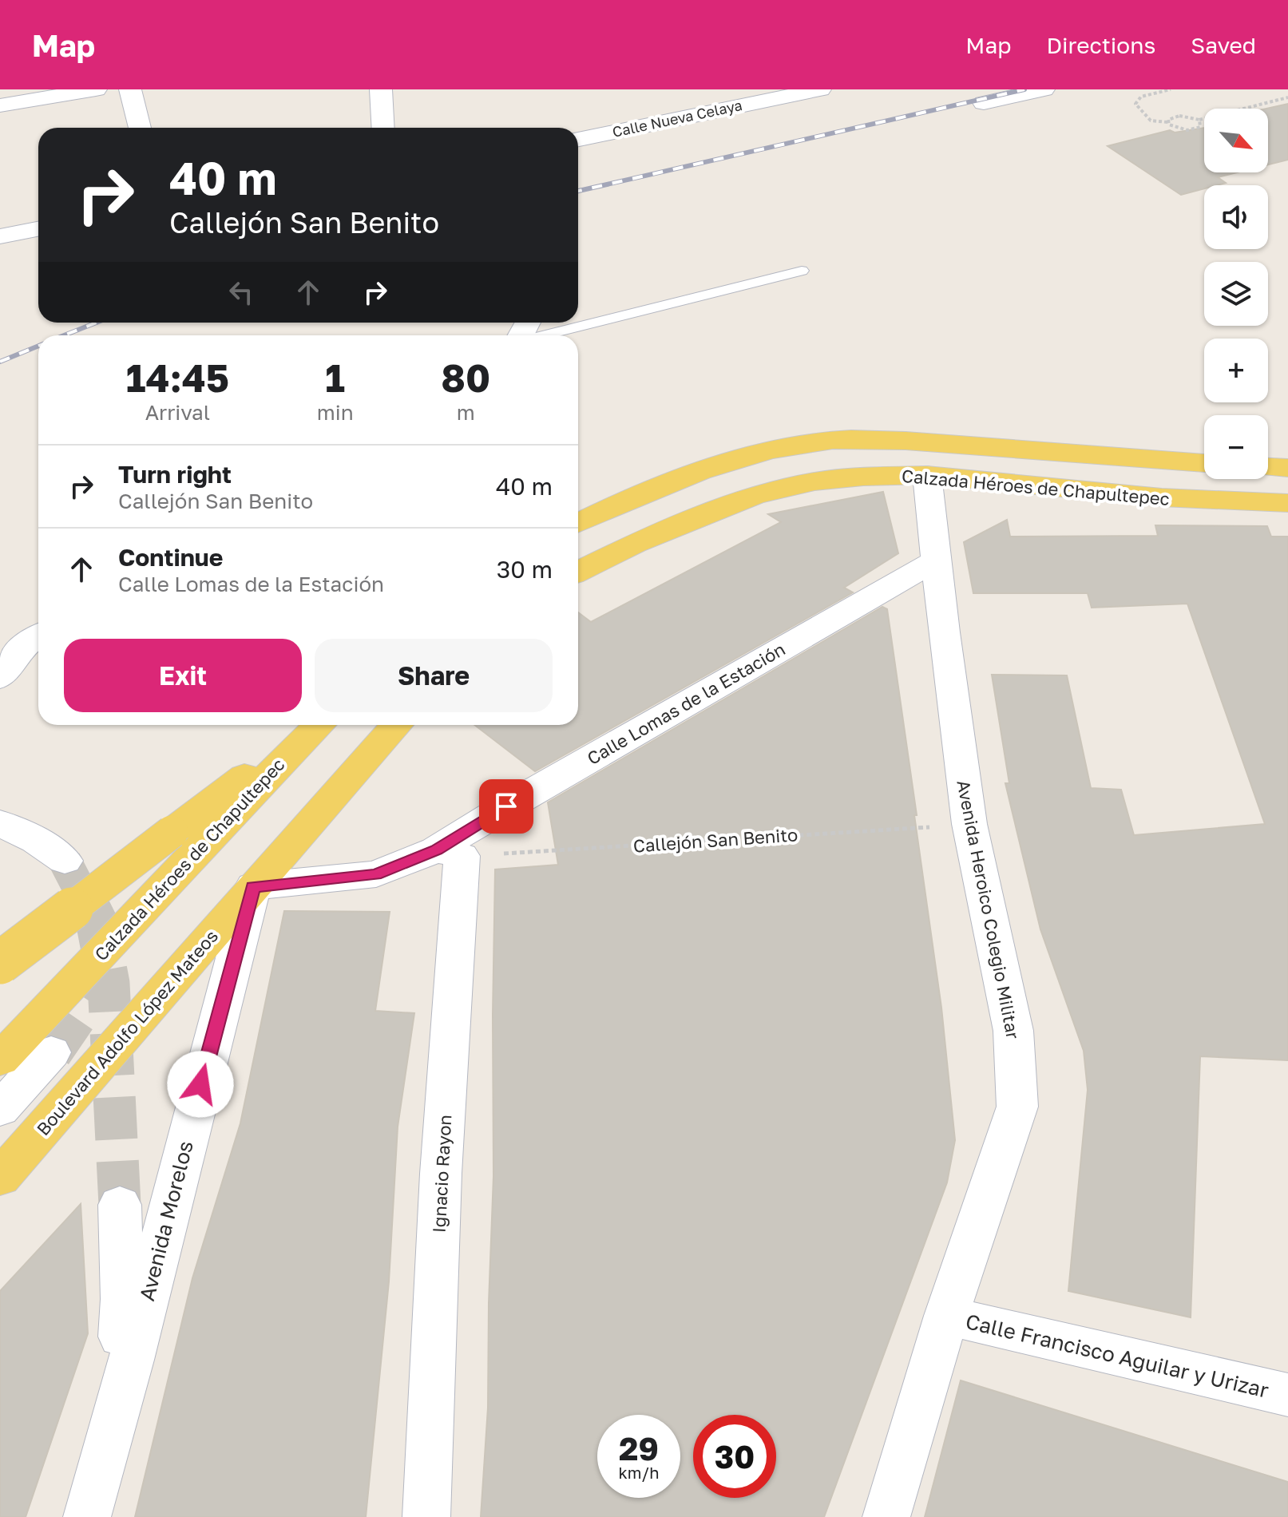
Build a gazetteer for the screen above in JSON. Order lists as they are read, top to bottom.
{
  "streets": {
    "main road": ["Calzada Héroes de Chapultepec", "Boulevard Adolfo López Mateos"],
    "street": [
      "Calle Nueva Celaya",
      "Calle Lomas de la Estación",
      "Avenida Heroico Colegio Militar",
      "Ignacio Rayon",
      "Avenida Morelos",
      "Calle Francisco Aguilar y Urizar"
    ],
    "path": ["Callejón San Benito"]
  },
  "crossings": [
    ["Calzada Héroes de Chapultepec", "Avenida Heroico Colegio Militar"],
    ["Calle Lomas de la Estación", "Callejón San Benito"],
    ["Calle Lomas de la Estación", "Avenida Heroico Colegio Militar"],
    ["Calle Lomas de la Estación", "Ignacio Rayon"],
    ["Callejón San Benito", "Avenida Heroico Colegio Militar"],
    ["Callejón San Benito", "Ignacio Rayon"],
    ["Avenida Heroico Colegio Militar", "Calle Francisco Aguilar y Urizar"],
    ["Boulevard Adolfo López Mateos", "Avenida Morelos"]
  ],
  "north": "bottom right",
  "page": {
    "header": "Map",
    "nav": ["Map", "Directions", "Saved"],
    "map_buttons": ["+", "−"],
    "turn": ["40 m", "Callejón San Benito"],
    "eta": [
      "14:45",
      "Arrival",
      "1",
      "min",
      "80",
      "m"
    ],
    "list": [
      {
        "name": "Turn right",
        "note": "Callejón San Benito",
        "value": "40 m"
      },
      {
        "name": "Continue",
        "note": "Calle Lomas de la Estación",
        "value": "30 m"
      }
    ],
    "buttons": ["Exit", "Share"],
    "speed": "29 km/h",
    "limit": "30"
  }
}
